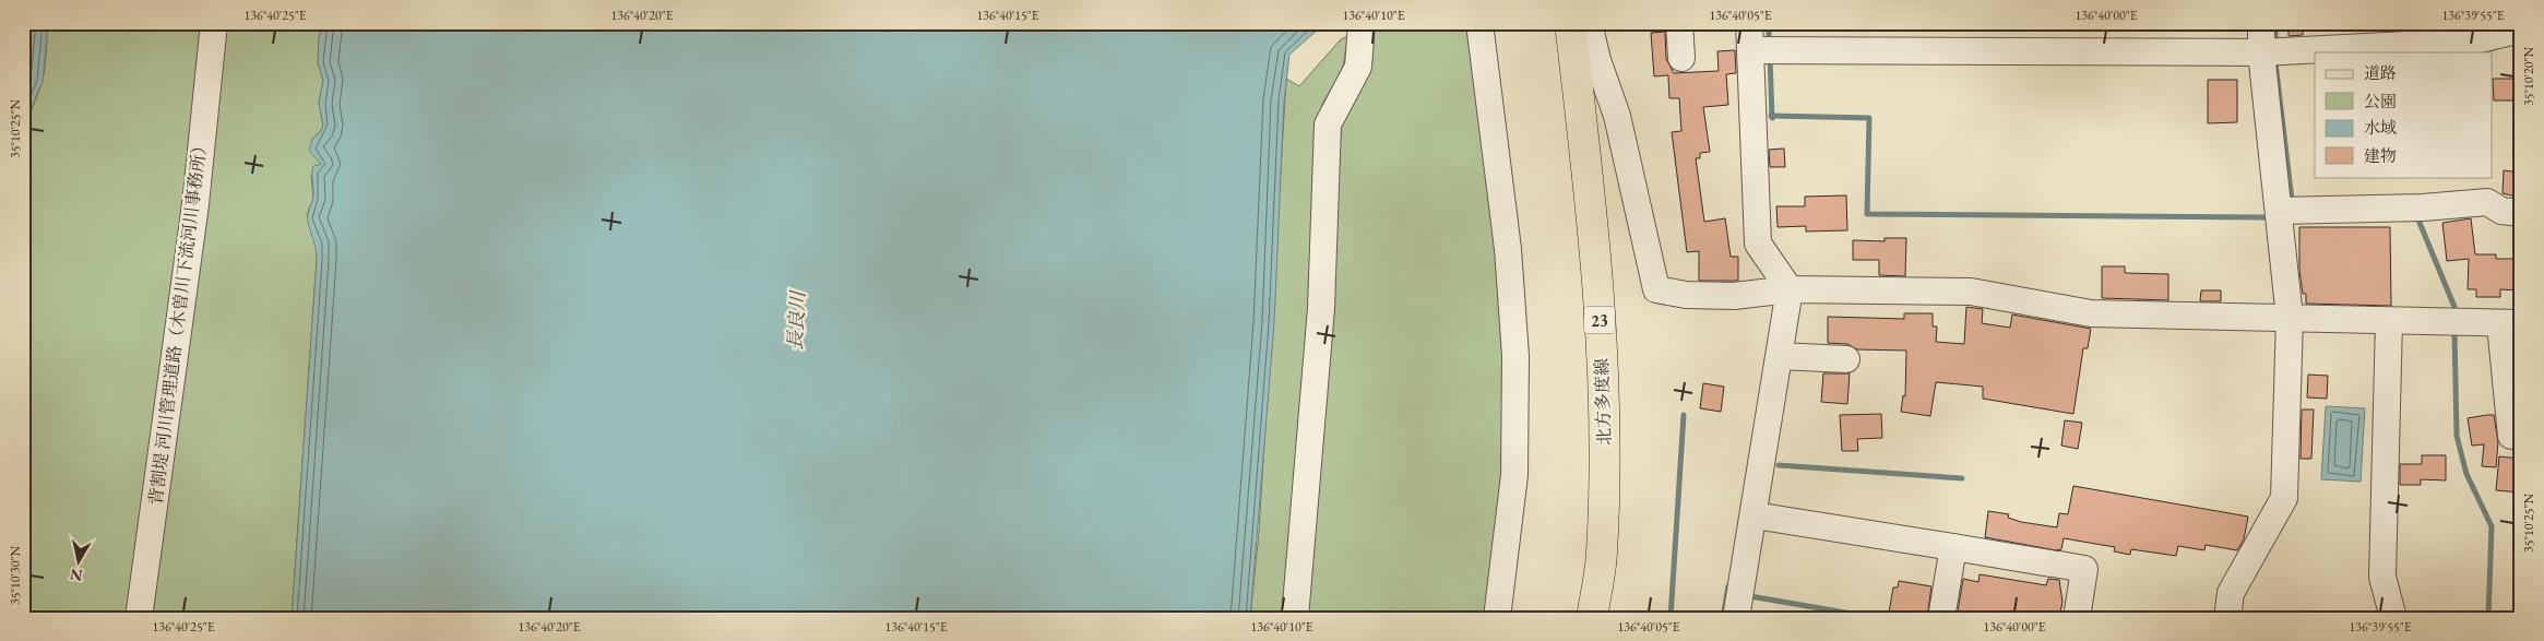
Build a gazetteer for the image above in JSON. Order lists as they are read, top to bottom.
{
  "streets": {
    "main road": ["23", "北方多度線"],
    "street": ["背割堤 河川管理道路（木曽川下流河川事務所）"]
  },
  "water": ["長良川"],
  "legend": [
    "道路",
    "公園",
    "水域",
    "建物"
  ],
  "north": "bottom",
  "coordinates": [
    "136°40'25\"E",
    "136°40'20\"E",
    "136°40'15\"E",
    "136°40'10\"E",
    "136°40'05\"E",
    "136°40'00\"E",
    "136°39'55\"E",
    "35°10'20\"N",
    "35°10'25\"N",
    "35°10'30\"N"
  ]
}
